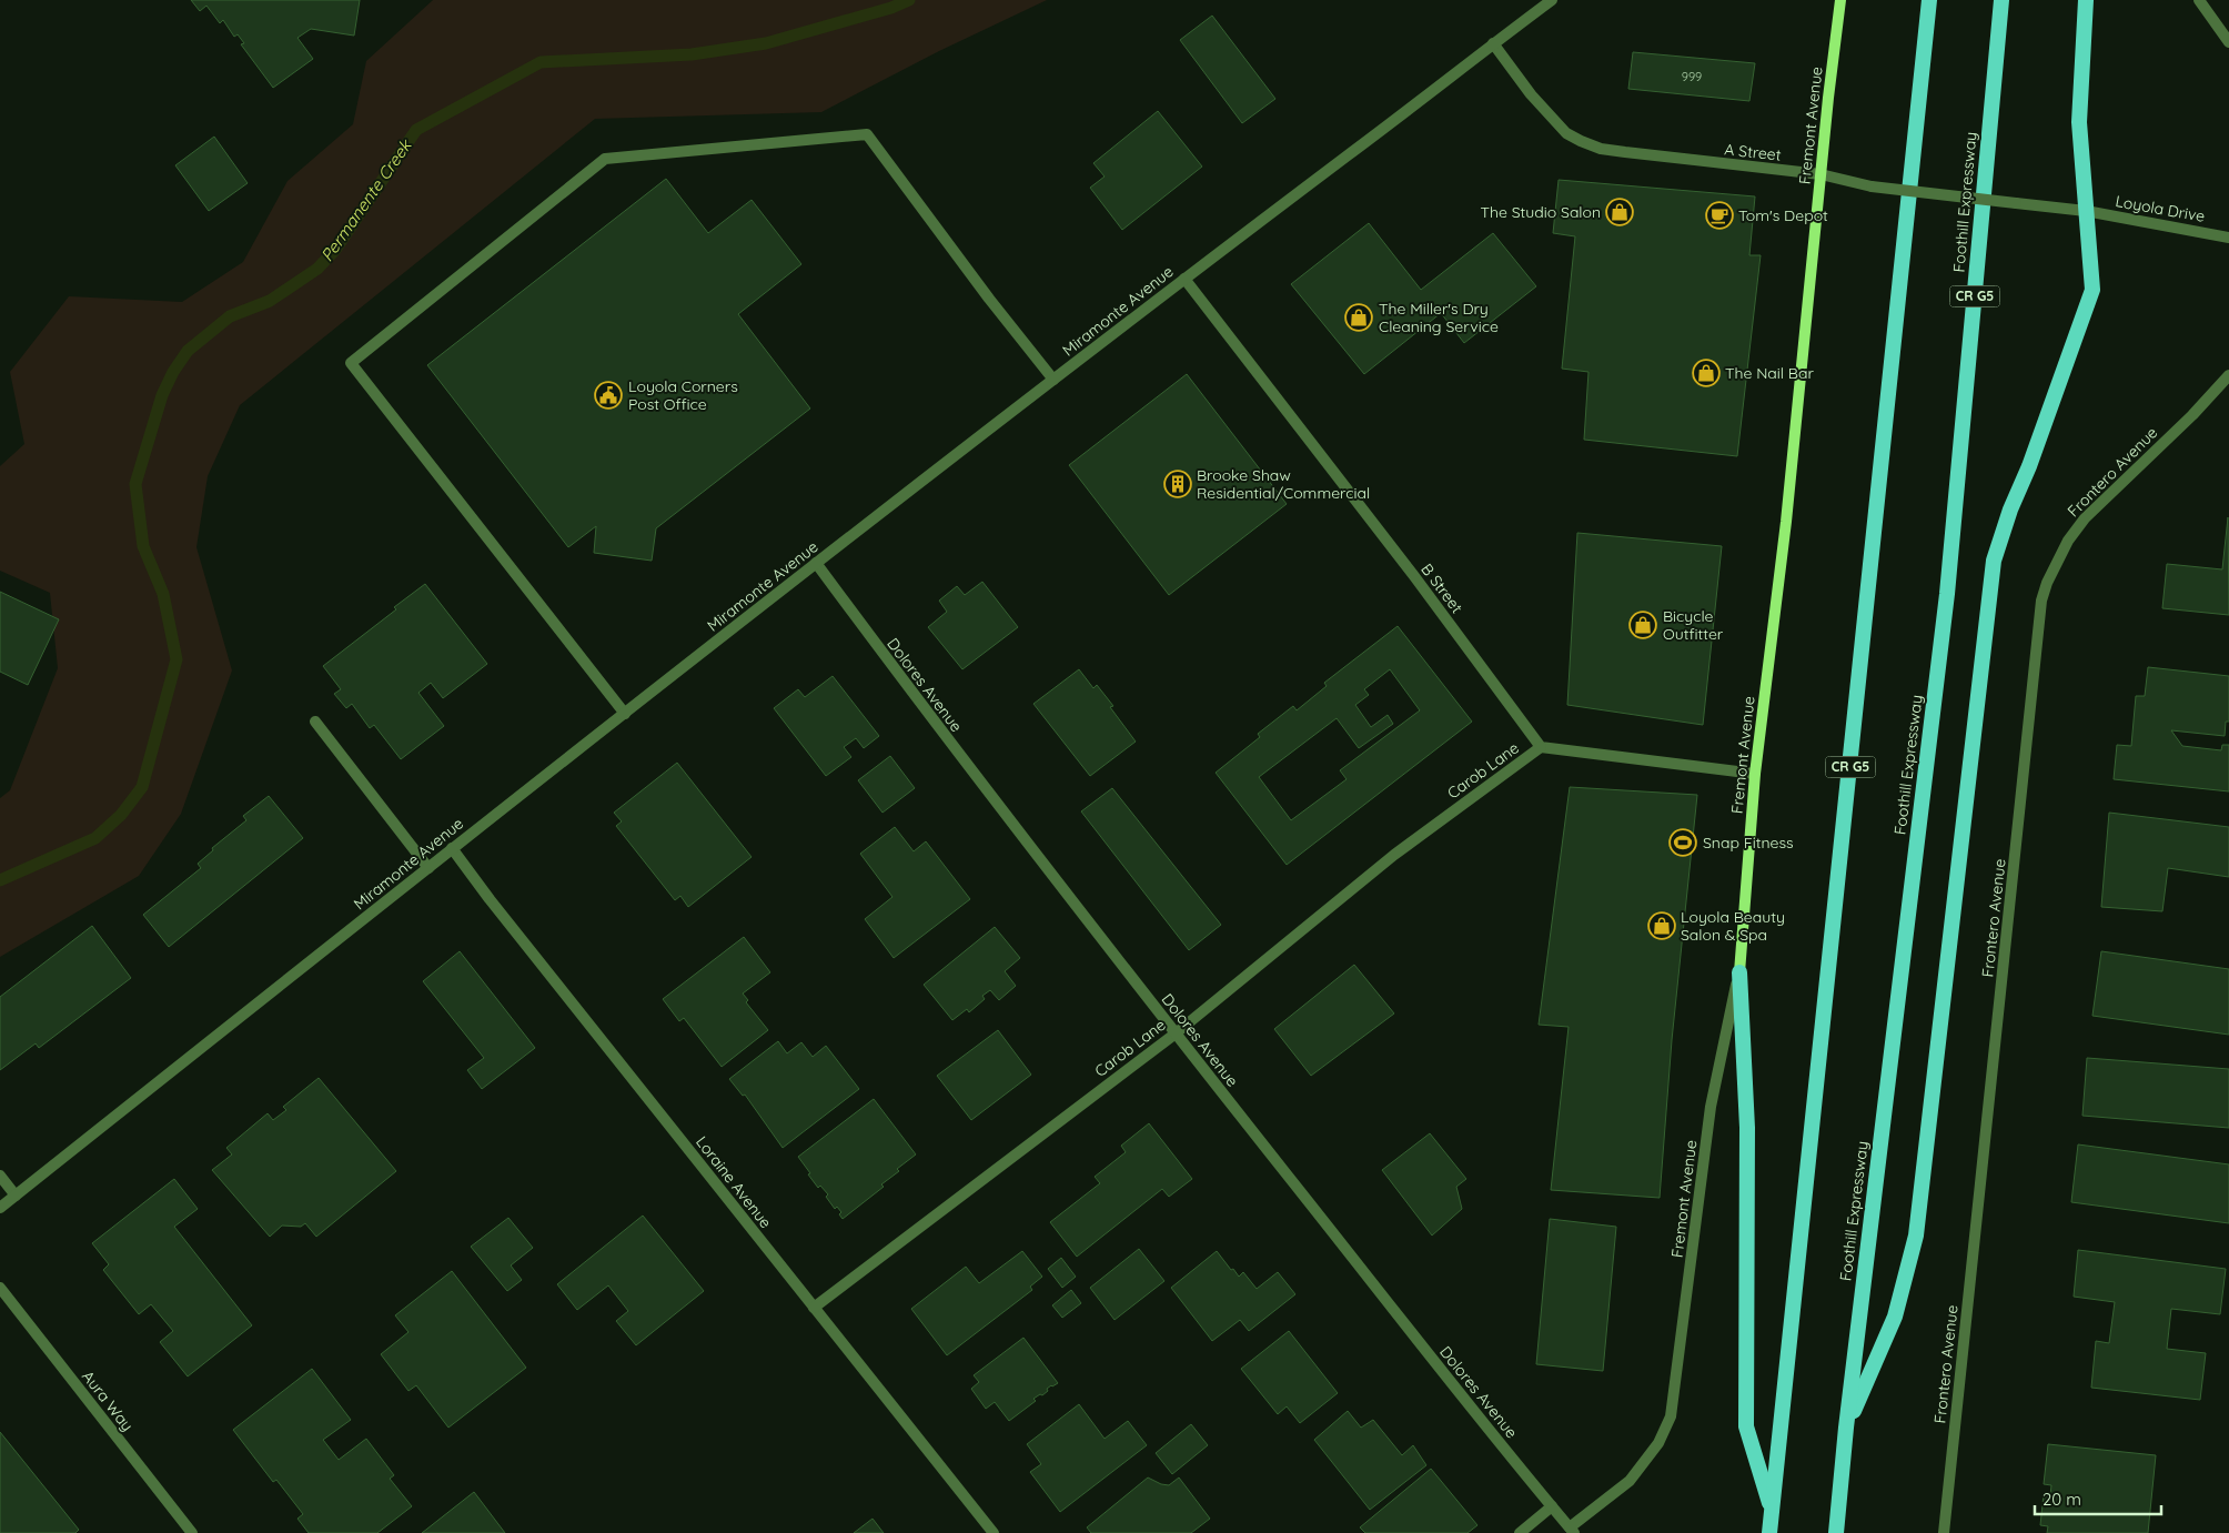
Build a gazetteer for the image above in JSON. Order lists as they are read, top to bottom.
{
  "streets": {
    "highway": ["Foothill Expressway", "CR G5"],
    "main road": ["Fremont Avenue"],
    "street": [
      "A Street",
      "Loyola Drive",
      "Miramonte Avenue",
      "Frontero Avenue",
      "B Street",
      "Dolores Avenue",
      "Carob Lane",
      "Loraine Avenue",
      "Aura Way"
    ]
  },
  "crossings": [
    ["Fremont Avenue", "A Street"],
    ["Fremont Avenue", "Dolores Avenue"],
    ["A Street", "Loyola Drive"],
    ["A Street", "Miramonte Avenue"],
    ["Miramonte Avenue", "B Street"],
    ["Miramonte Avenue", "Dolores Avenue"],
    ["Miramonte Avenue", "Loraine Avenue"],
    ["B Street", "Carob Lane"],
    ["Dolores Avenue", "Carob Lane"],
    ["Carob Lane", "Loraine Avenue"]
  ],
  "water": ["Permanente Creek"],
  "places": {
    "shop": [
      "The Studio Salon",
      "The Miller's Dry Cleaning Service",
      "The Nail Bar",
      "Bicycle Outfitter",
      "Loyola Beauty Salon & Spa"
    ],
    "cafe": ["Tom's Depot"],
    "public building": ["Loyola Corners Post Office"],
    "building": ["Brooke Shaw Residential/Commercial"],
    "sports": ["Snap Fitness"]
  },
  "house_numbers": ["999"],
  "scale_bar": "20 m"
}
